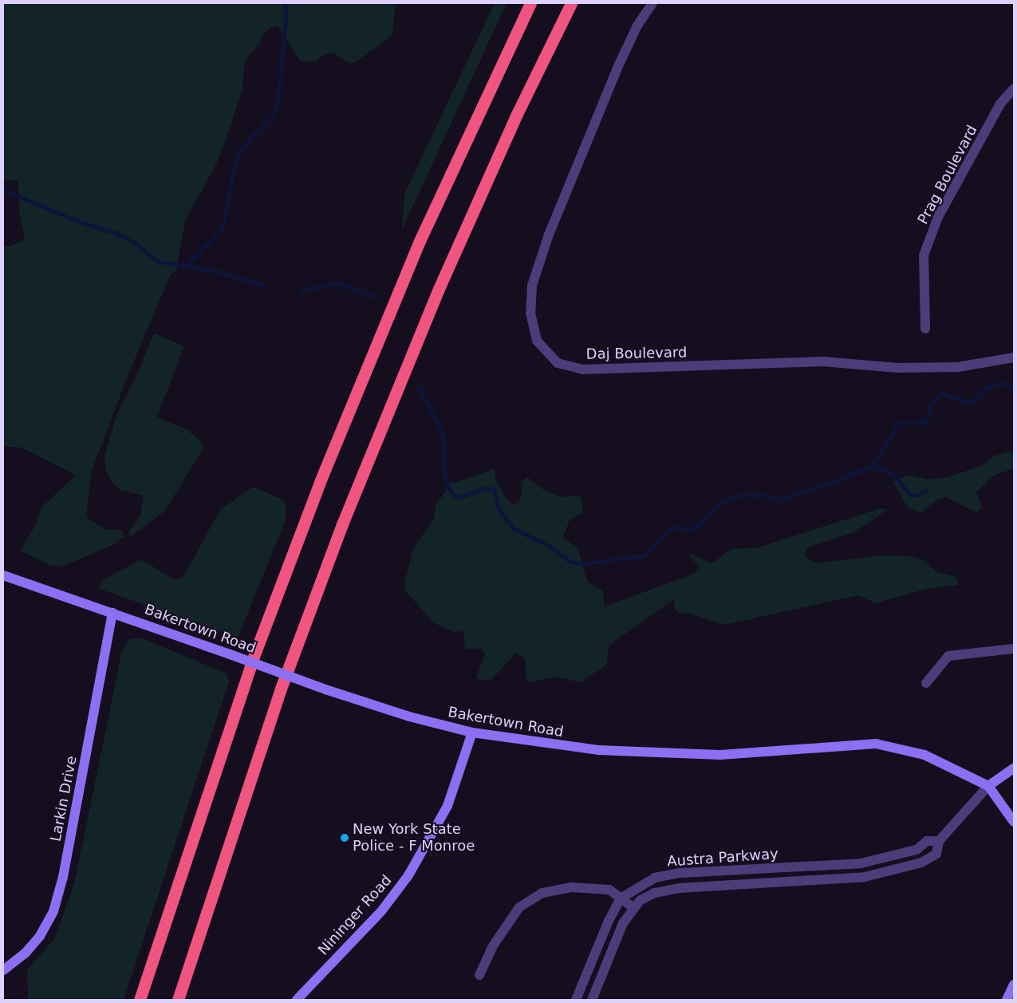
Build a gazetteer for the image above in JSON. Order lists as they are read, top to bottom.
{
  "streets": {
    "main road": ["Bakertown Road", "Larkin Drive", "Nininger Road"],
    "street": ["Prag Boulevard", "Daj Boulevard", "Austra Parkway"]
  },
  "crossings": [
    ["Bakertown Road", "Larkin Drive"],
    ["Bakertown Road", "Austra Parkway"],
    ["Bakertown Road", "Nininger Road"]
  ],
  "places": ["New York State Police - F Monroe"]
}
